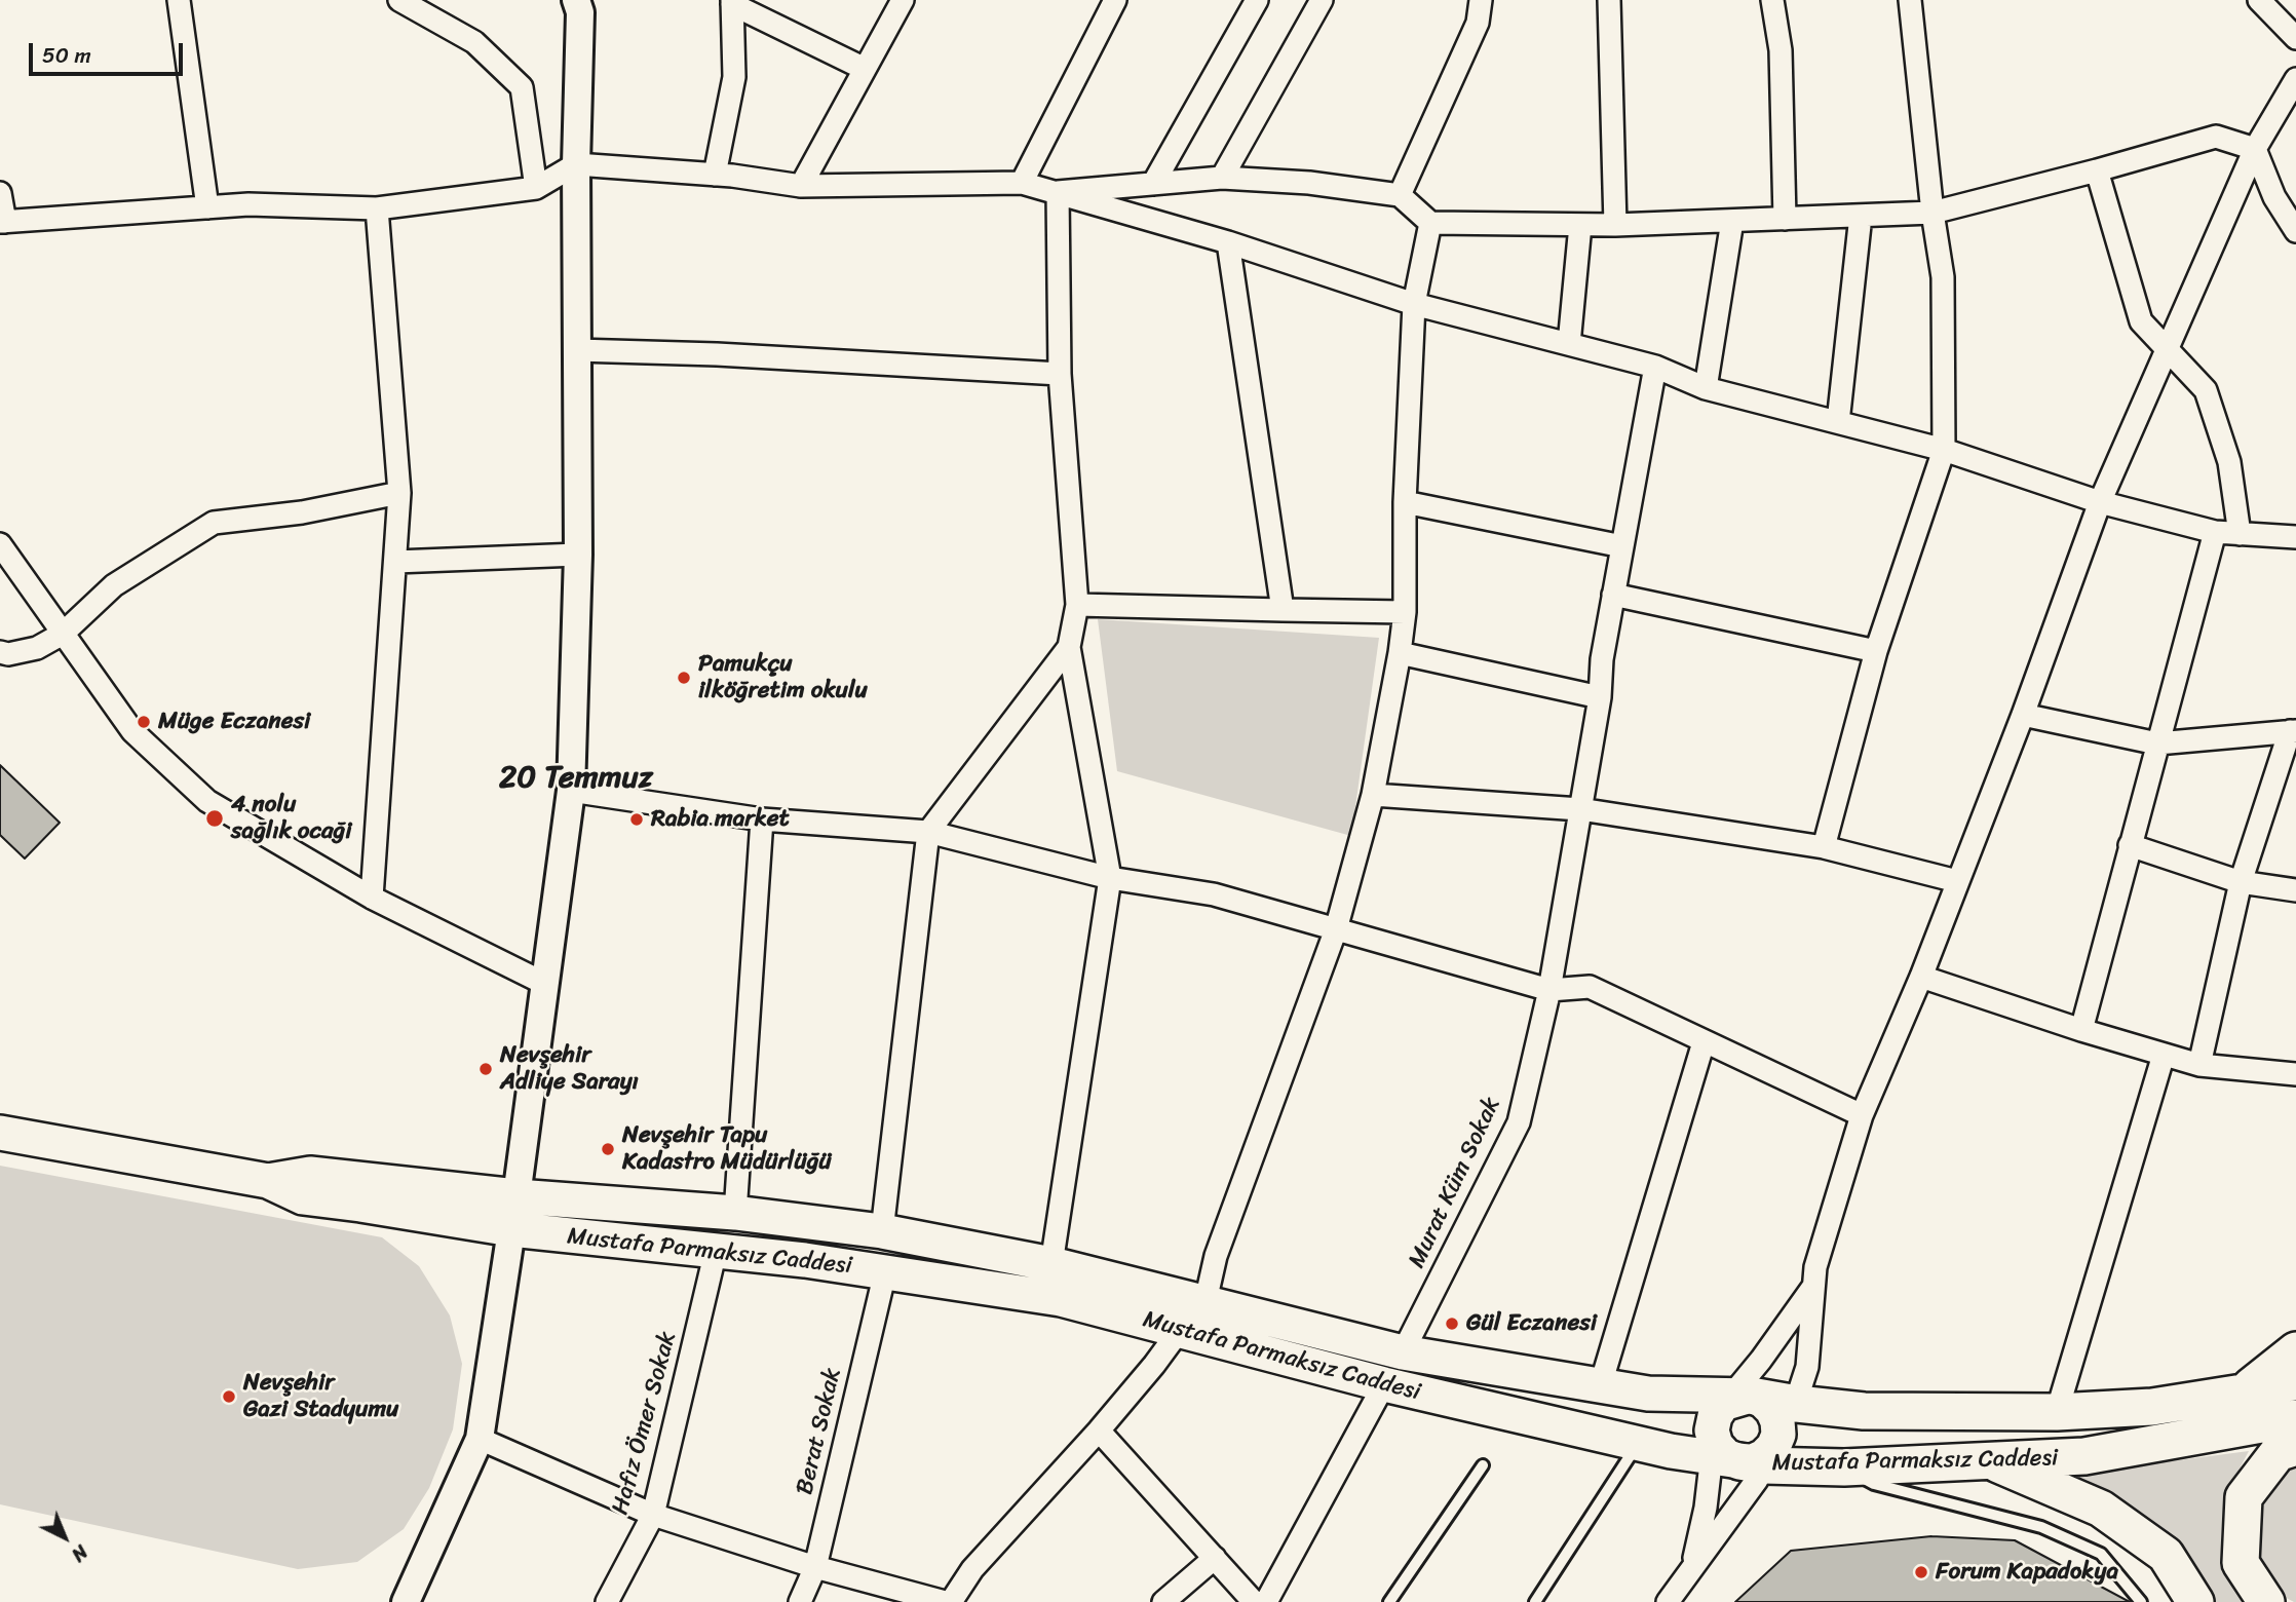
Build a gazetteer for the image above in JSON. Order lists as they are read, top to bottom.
{
  "streets": {
    "highway": ["Mustafa Parmaksız Caddesi"],
    "street": ["Murat Küm Sokak", "Hafız Ömer Sokak", "Berat Sokak"]
  },
  "crossings": [
    ["Murat Küm Sokak", "Mustafa Parmaksız Caddesi"],
    ["Mustafa Parmaksız Caddesi", "Hafız Ömer Sokak"],
    ["Mustafa Parmaksız Caddesi", "Berat Sokak"]
  ],
  "districts": ["20 Temmuz"],
  "places": [
    "Pamukçu ilköğretim okulu",
    "Müge Eczanesi",
    "4 nolu sağlık ocaği",
    "Rabia market",
    "Nevşehir Adliye Sarayı",
    "Nevşehir Tapu Kadastro Müdürlüğü",
    "Gül Eczanesi",
    "Nevşehir Gazi Stadyumu",
    "Forum Kapadokya"
  ],
  "scale_bar": "50 m",
  "north": "bottom right"
}
